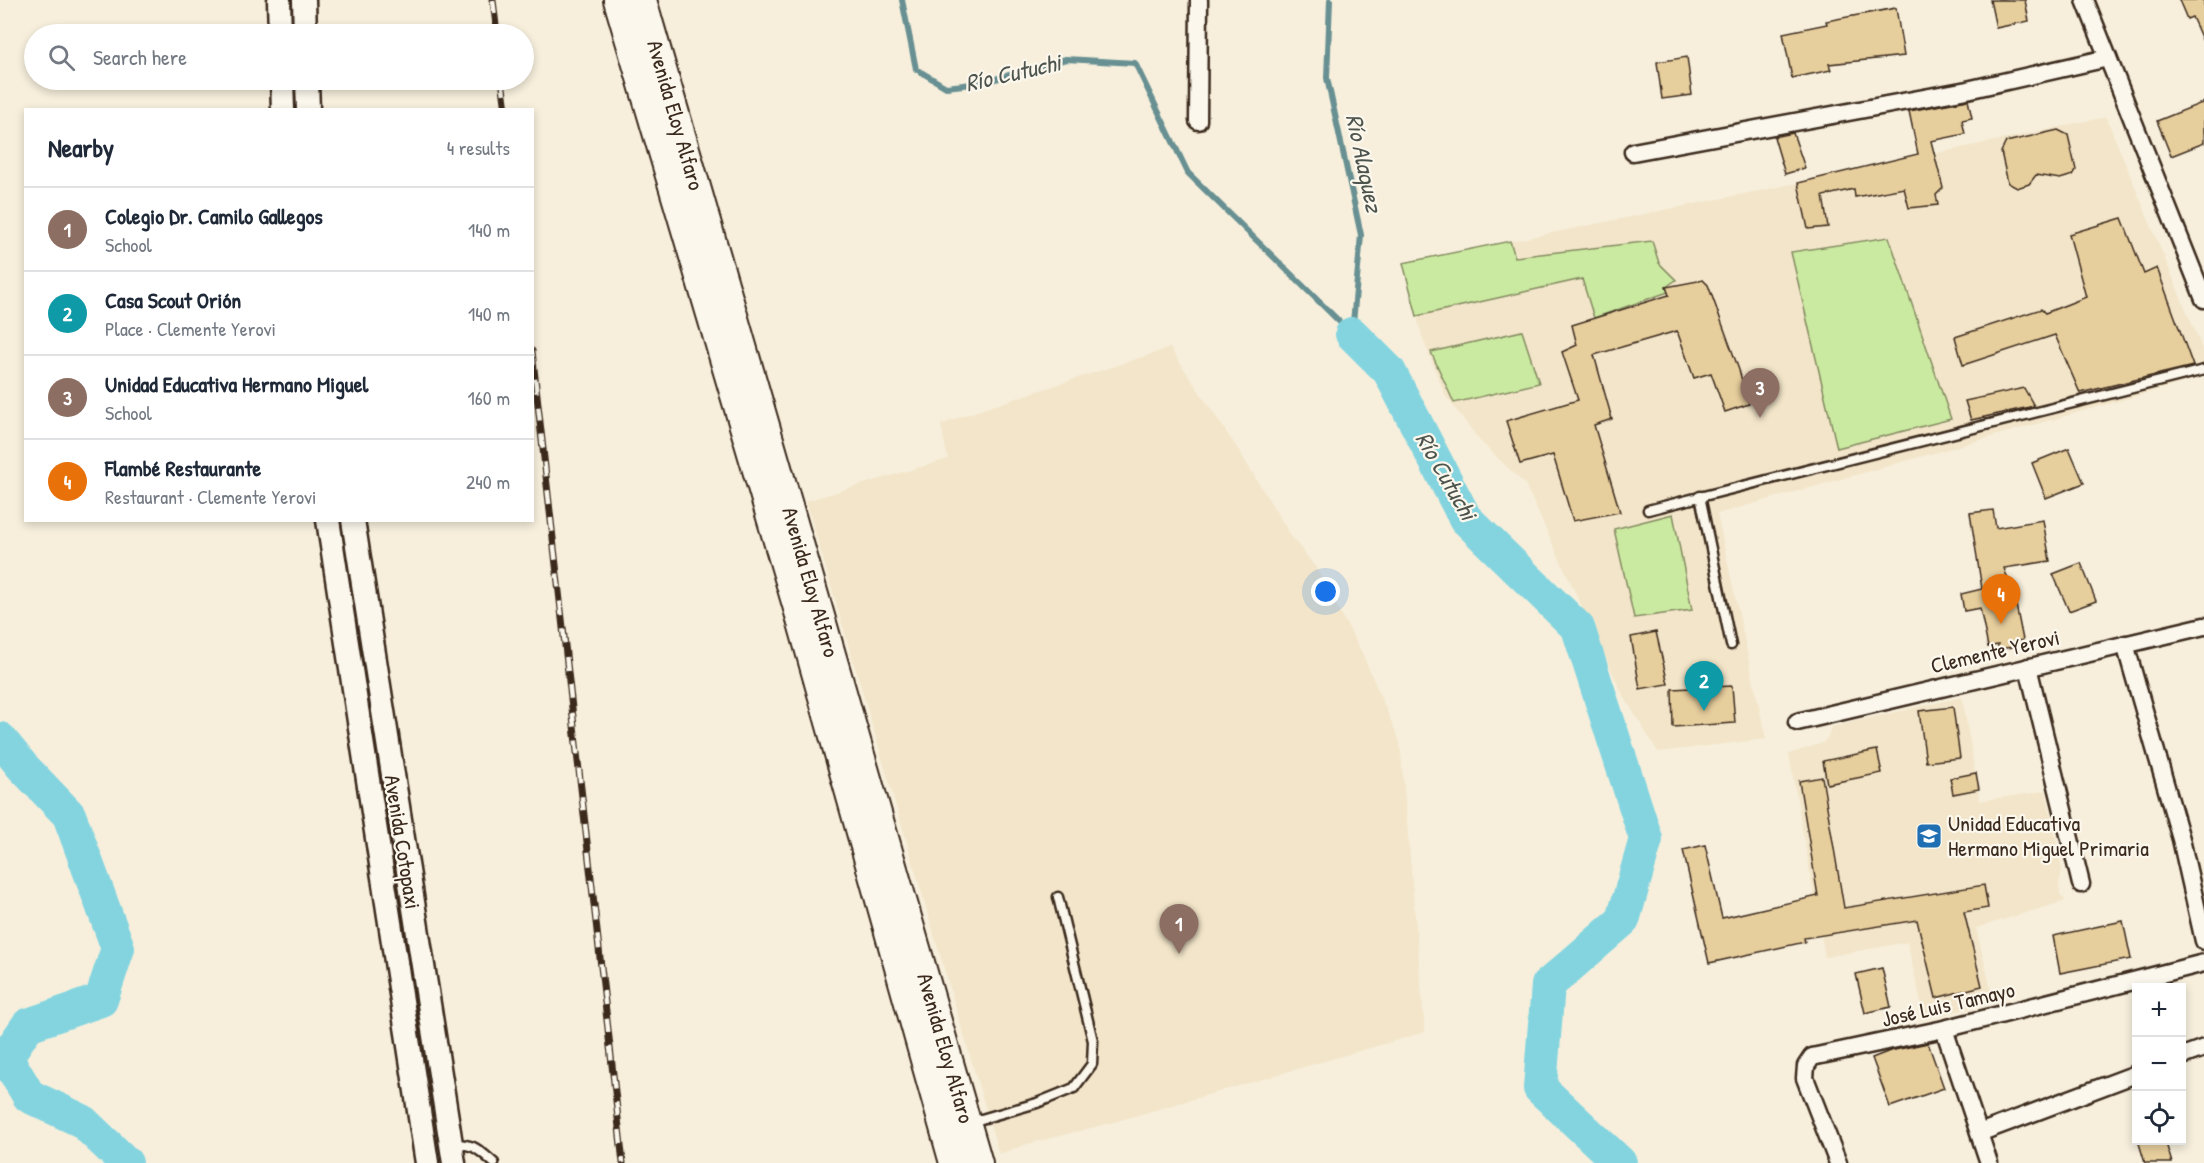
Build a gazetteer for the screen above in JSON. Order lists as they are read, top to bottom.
{
  "streets": {
    "main road": ["Avenida Eloy Alfaro", "Avenida Cotopaxi"],
    "street": ["Clemente Yerovi", "José Luis Tamayo"]
  },
  "water": ["Río Cutuchi", "Río Alaquez"],
  "places": {
    "school or university": ["Unidad Educativa Hermano Miguel Primaria"]
  },
  "page": {
    "search": "Search here",
    "heading": ["Nearby", "4 results"],
    "list": [
      {
        "mark": "1",
        "name": "Colegio Dr. Camilo Gallegos",
        "note": "School",
        "value": "140 m"
      },
      {
        "mark": "2",
        "name": "Casa Scout Orión",
        "note": "Place · Clemente Yerovi",
        "value": "140 m"
      },
      {
        "mark": "3",
        "name": "Unidad Educativa Hermano Miguel",
        "note": "School",
        "value": "160 m"
      },
      {
        "mark": "4",
        "name": "Flambé Restaurante",
        "note": "Restaurant · Clemente Yerovi",
        "value": "240 m"
      }
    ],
    "pins": [
      "3",
      "4",
      "2",
      "1"
    ],
    "map_buttons": ["+", "−"]
  }
}
